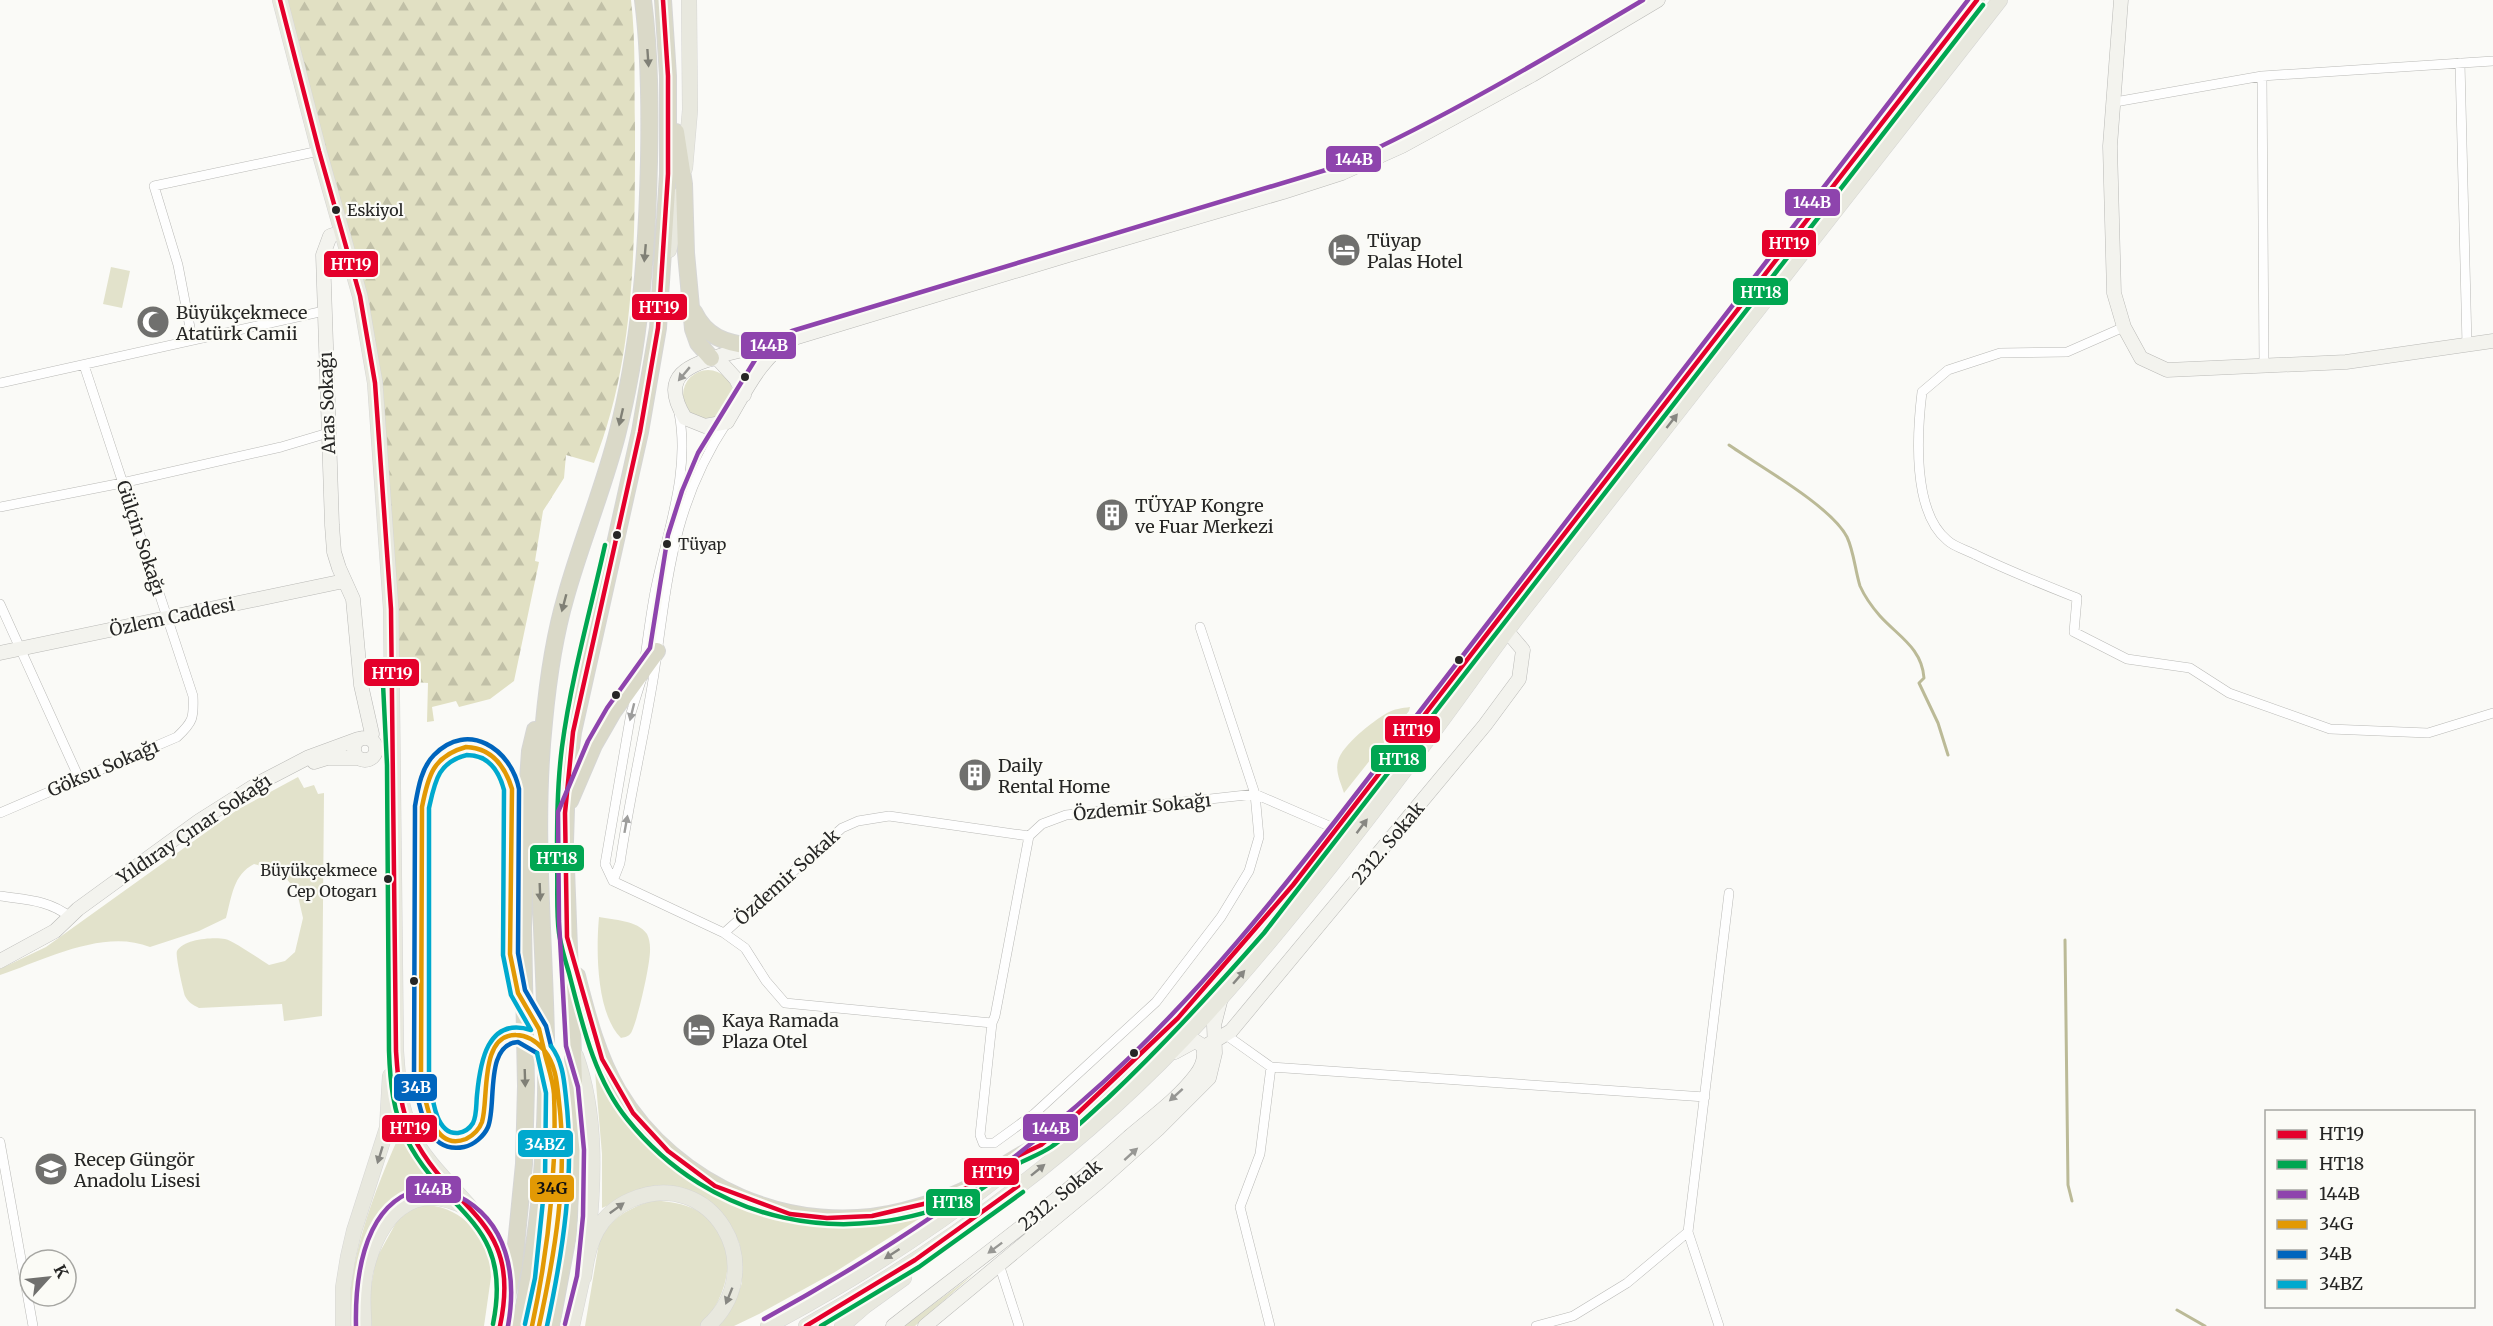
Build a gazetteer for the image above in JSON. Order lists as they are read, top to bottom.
{
  "streets": {
    "street": [
      "Aras Sokağı",
      "Gülçin Sokağı",
      "Özlem Caddesi",
      "Göksu Sokağı",
      "Özdemir Sokağı",
      "Yıldıray Çınar Sokağı",
      "2312. Sokak",
      "Özdemir Sokak"
    ]
  },
  "crossings": [
    ["Aras Sokağı", "Özlem Caddesi"],
    ["Aras Sokağı", "Yıldıray Çınar Sokağı"],
    ["Gülçin Sokağı", "Özlem Caddesi"],
    ["Gülçin Sokağı", "Göksu Sokağı"],
    ["Özdemir Sokağı", "Özdemir Sokak"]
  ],
  "places": {
    "other": ["Eskiyol", "Tüyap", "Büyükçekmece Cep Otogarı"],
    "hotel": ["Tüyap Palas Hotel", "Kaya Ramada Plaza Otel"],
    "mosque": ["Büyükçekmece Atatürk Camii"],
    "building": ["TÜYAP Kongre ve Fuar Merkezi", "Daily Rental Home"],
    "school or university": ["Recep Güngör Anadolu Lisesi"]
  },
  "lines": [
    "transit line HT19",
    "transit line 144B",
    "transit line HT18",
    "transit line 34B",
    "transit line 34G",
    "transit line 34BZ"
  ],
  "legend": [
    "HT19",
    "HT18",
    "144B",
    "34G",
    "34B",
    "34BZ"
  ],
  "north": "top right"
}
